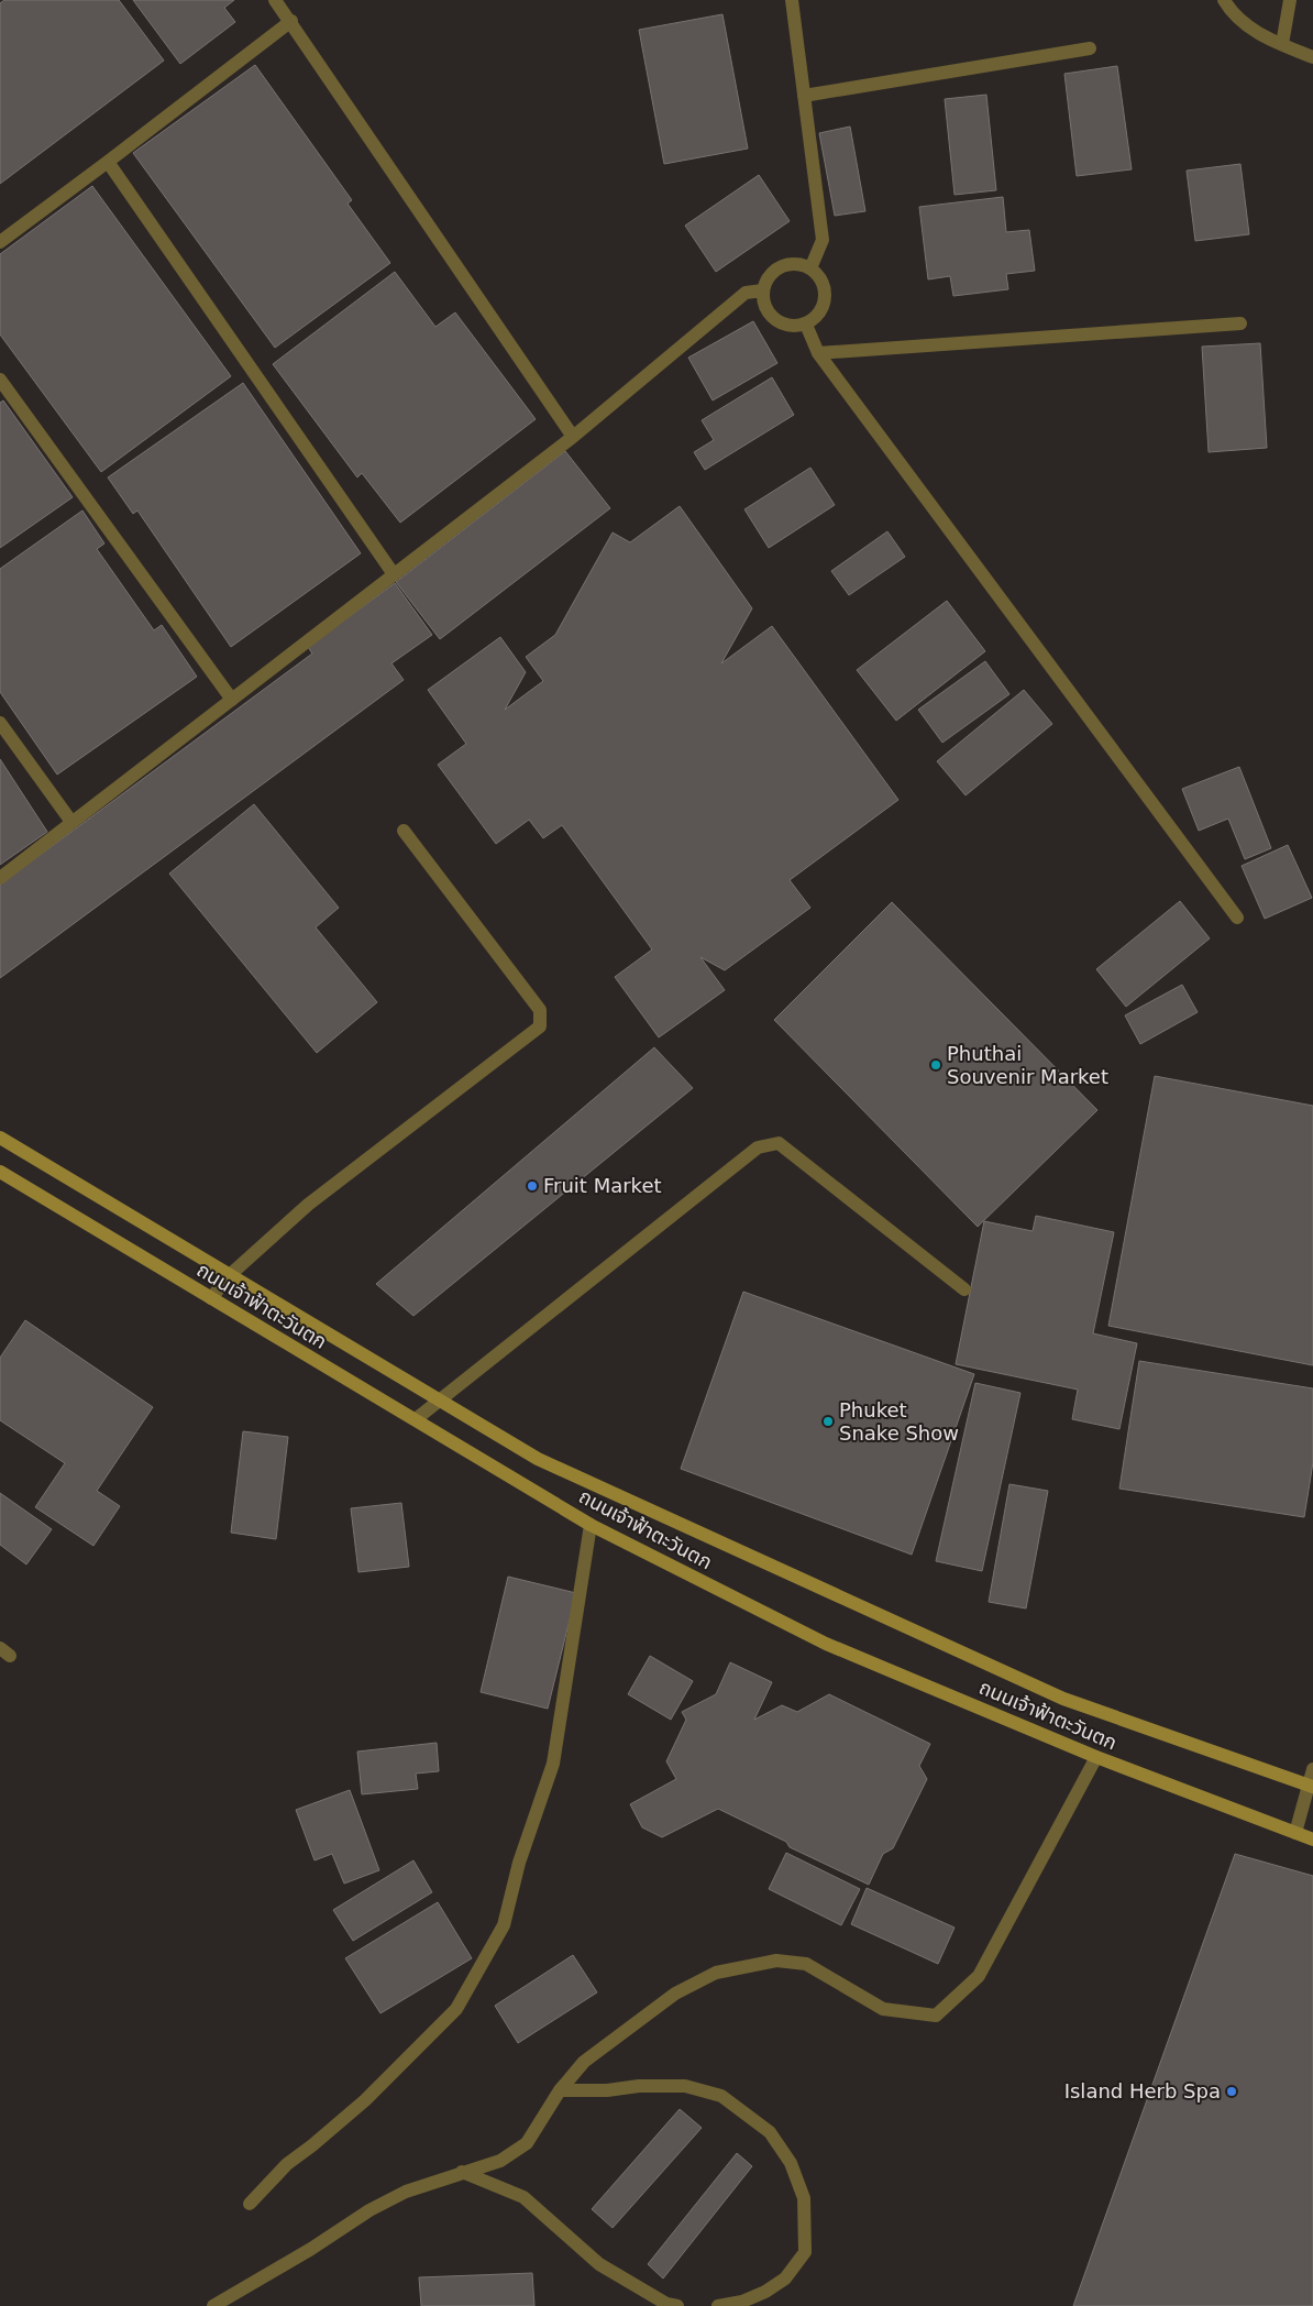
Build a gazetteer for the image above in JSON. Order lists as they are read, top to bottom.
{
  "streets": {
    "main road": ["ถนนเจ้าฟ้าตะวันตก"]
  },
  "places": [
    "Phuthai Souvenir Market",
    "Fruit Market",
    "Phuket Snake Show",
    "Island Herb Spa"
  ]
}
